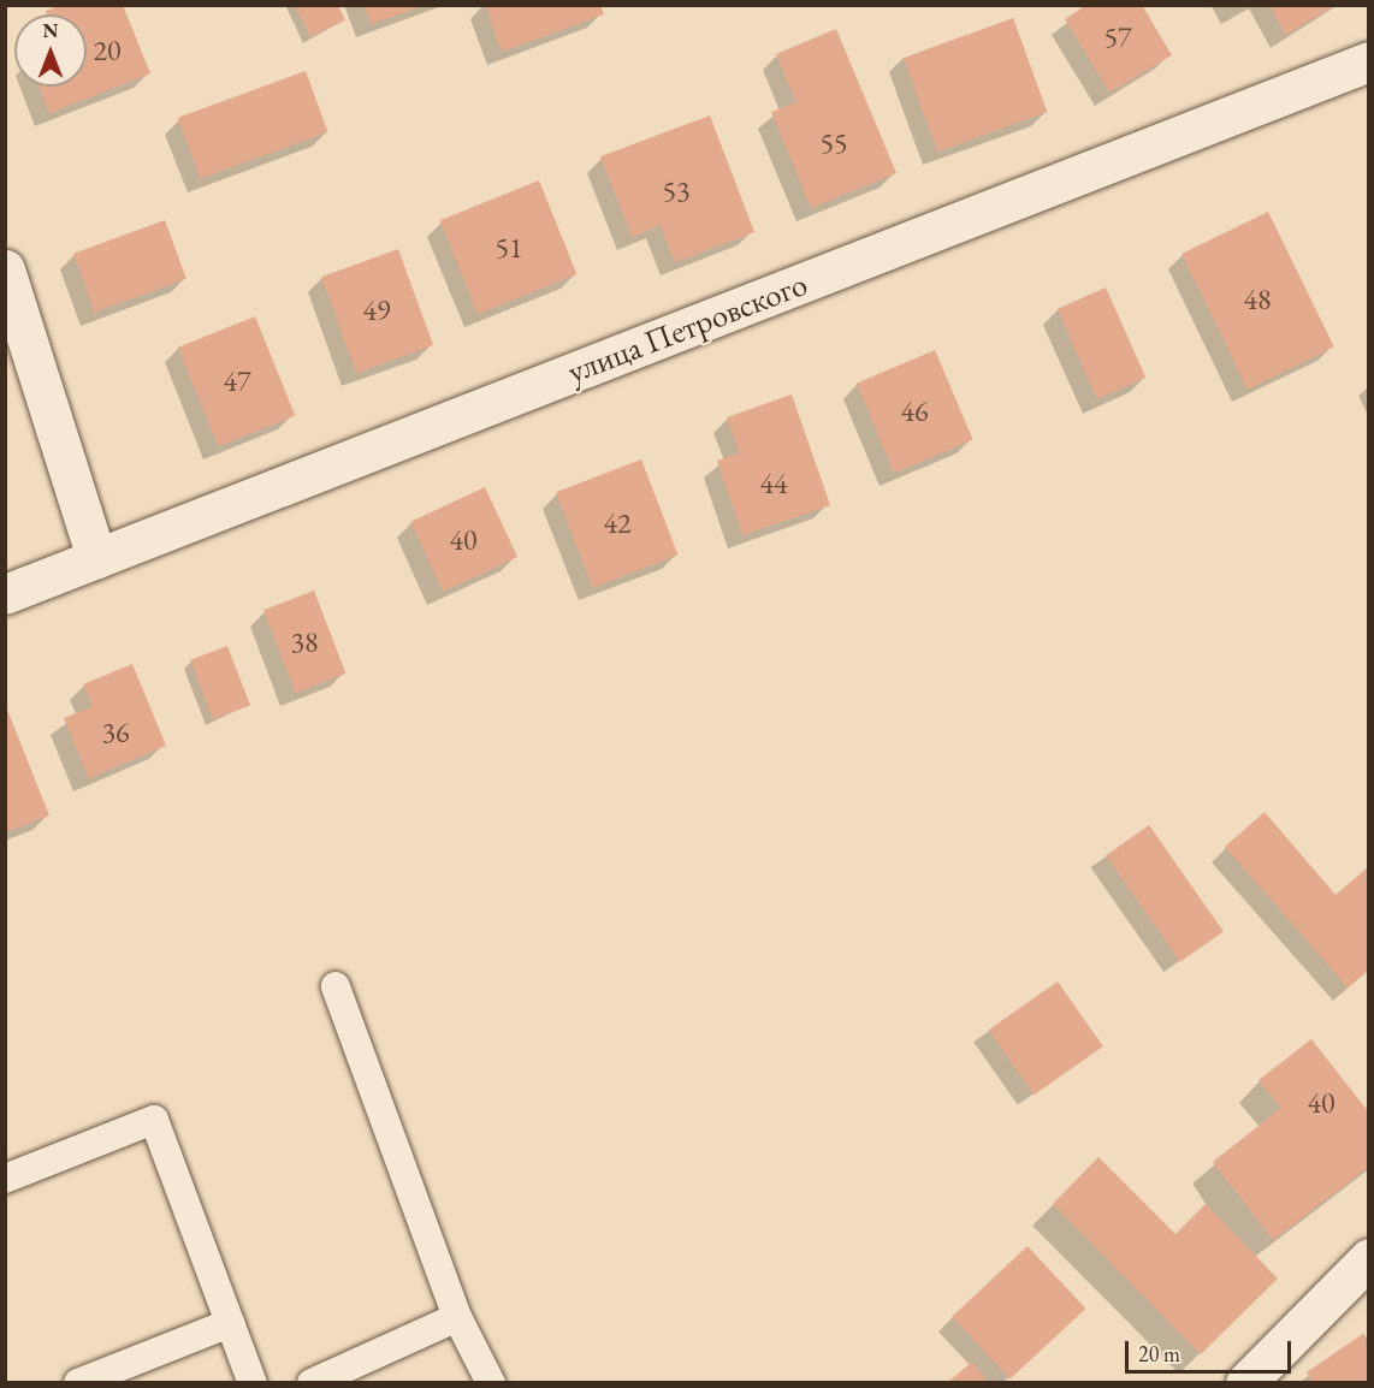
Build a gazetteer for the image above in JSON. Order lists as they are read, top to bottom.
{
  "streets": {
    "street": ["улица Петровского"]
  },
  "house_numbers": [
    "57",
    "20",
    "55",
    "53",
    "51",
    "48",
    "49",
    "47",
    "46",
    "44",
    "42",
    "40",
    "38",
    "36",
    "40"
  ],
  "scale_bar": "20 m",
  "north": "top"
}
